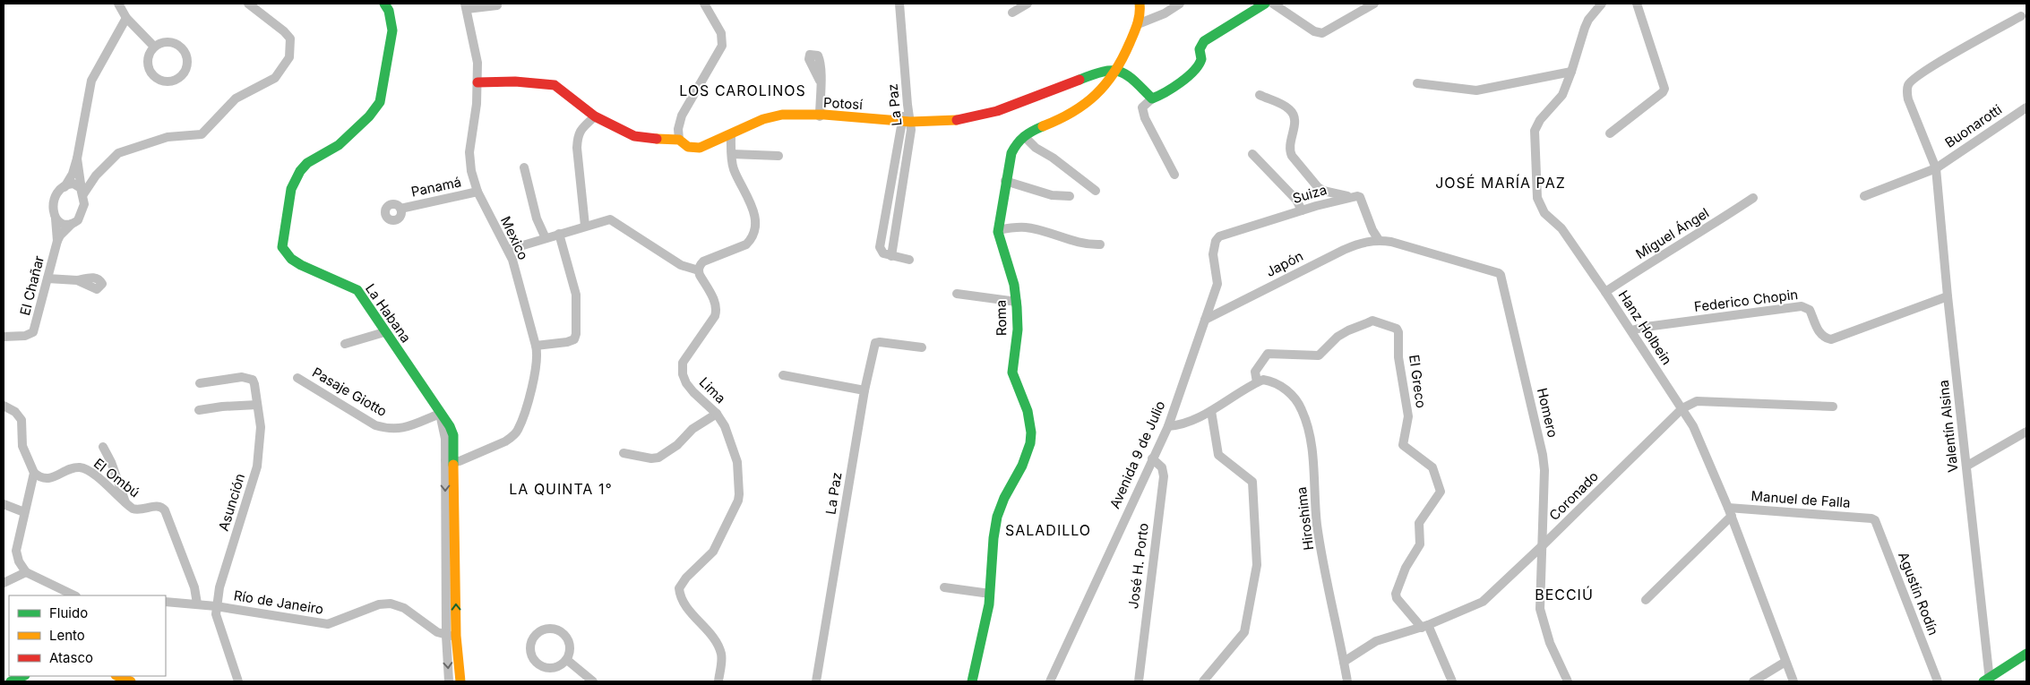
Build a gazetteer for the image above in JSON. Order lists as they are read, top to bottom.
{
  "streets": {
    "street": [
      "Potosí",
      "La Paz",
      "Buonarotti",
      "Panamá",
      "Suiza",
      "Miguel Ángel",
      "Mexico",
      "Japón",
      "El Chañar",
      "Federico Chopin",
      "La Habana",
      "Roma",
      "Hanz Holbein",
      "El Greco",
      "Lima",
      "Pasaje Giotto",
      "Homero",
      "Valentín Alsina",
      "Avenida 9 de Julio",
      "El Ombú",
      "Coronado",
      "Manuel de Falla",
      "Asunción",
      "Hiroshima",
      "José H. Porto",
      "Agustín Rodín",
      "Río de Janeiro"
    ]
  },
  "crossings": [
    ["Potosí", "La Paz"],
    ["Potosí", "Mexico"],
    ["Potosí", "Roma"],
    ["Buonarotti", "Valentín Alsina"],
    ["Panamá", "Mexico"],
    ["Suiza", "Avenida 9 de Julio"],
    ["Miguel Ángel", "Hanz Holbein"],
    ["Mexico", "La Habana"],
    ["Japón", "Homero"],
    ["Japón", "Avenida 9 de Julio"],
    ["Federico Chopin", "Hanz Holbein"],
    ["Federico Chopin", "Valentín Alsina"],
    ["La Habana", "Pasaje Giotto"],
    ["La Habana", "Río de Janeiro"],
    ["Hanz Holbein", "Coronado"],
    ["Hanz Holbein", "Manuel de Falla"],
    ["El Greco", "Coronado"],
    ["El Greco", "Hiroshima"],
    ["Homero", "Coronado"],
    ["Avenida 9 de Julio", "José H. Porto"],
    ["El Ombú", "Río de Janeiro"],
    ["Coronado", "Hiroshima"],
    ["Manuel de Falla", "Agustín Rodín"],
    ["Asunción", "Río de Janeiro"]
  ],
  "districts": [
    "LOS CAROLINOS",
    "JOSÉ MARÍA PAZ",
    "LA QUINTA 1°",
    "SALADILLO",
    "BECCIÚ"
  ],
  "legend": ["Fluido", "Lento", "Atasco"]
}
